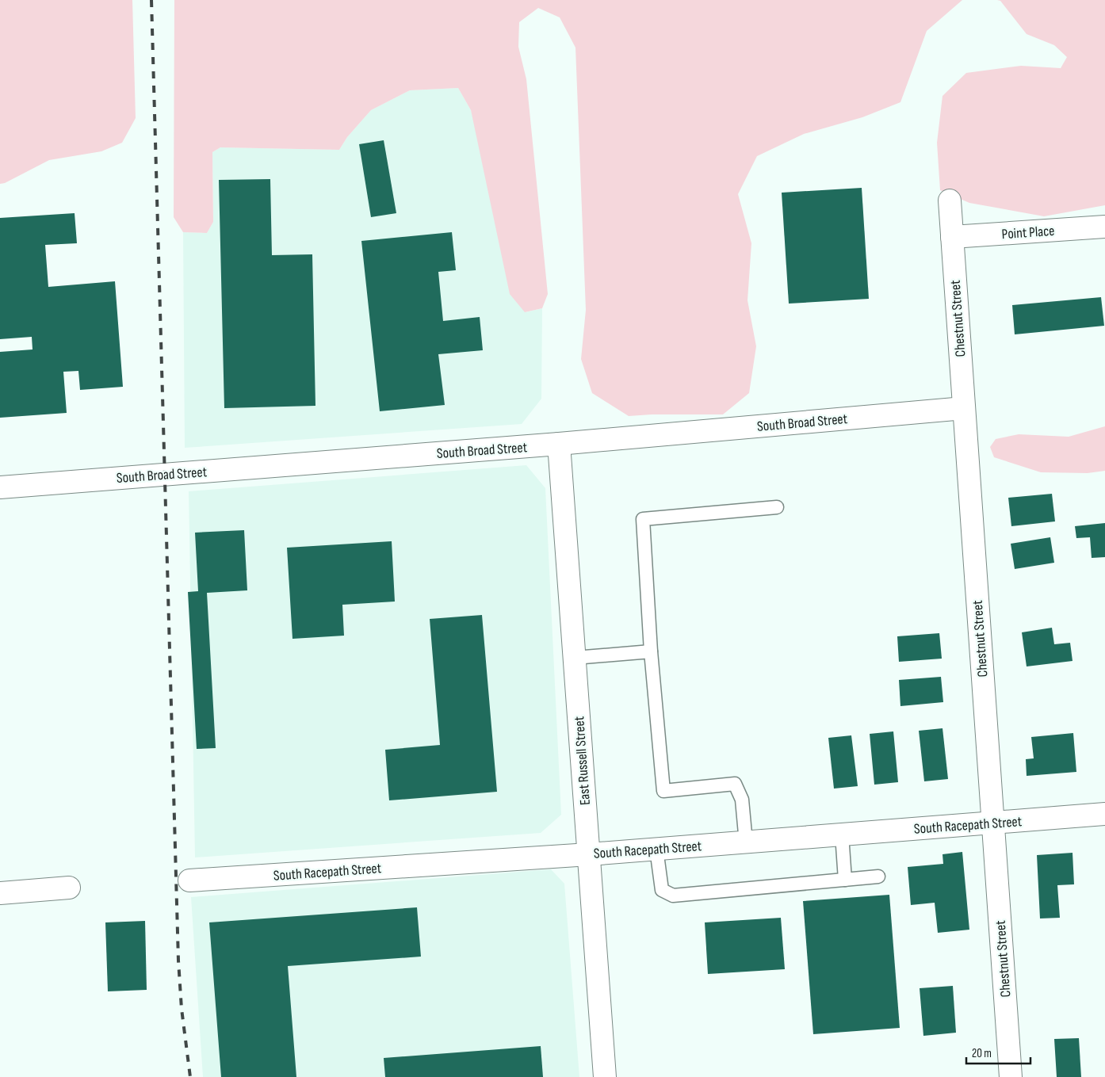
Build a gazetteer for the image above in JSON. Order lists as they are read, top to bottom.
{
  "streets": {
    "street": [
      "Point Place",
      "Chestnut Street",
      "South Broad Street",
      "East Russell Street",
      "South Racepath Street"
    ]
  },
  "crossings": [
    ["Point Place", "Chestnut Street"],
    ["Chestnut Street", "South Broad Street"],
    ["Chestnut Street", "South Racepath Street"],
    ["South Broad Street", "East Russell Street"],
    ["East Russell Street", "South Racepath Street"]
  ],
  "scale_bar": "20 m"
}
